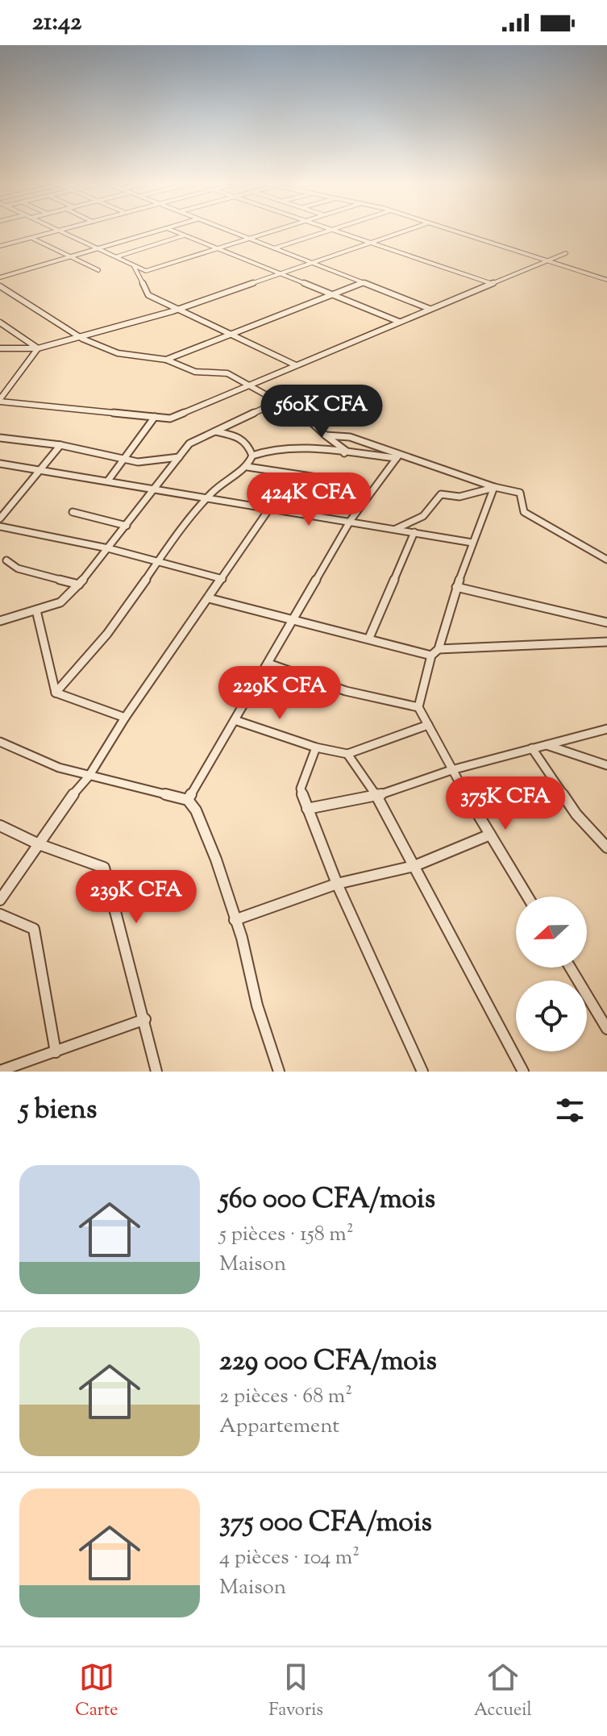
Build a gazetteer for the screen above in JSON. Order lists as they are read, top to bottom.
{
  "north": "left",
  "page": {
    "status": "21:42",
    "price": [
      "560K CFA",
      "424K CFA",
      "229K CFA",
      "375K CFA",
      "239K CFA"
    ],
    "heading": "5 biens",
    "list": [
      {
        "name": "560 000 CFA/mois",
        "note": "5 pièces · 158 m² · Maison"
      },
      {
        "name": "229 000 CFA/mois",
        "note": "2 pièces · 68 m² · Appartement"
      },
      {
        "name": "375 000 CFA/mois",
        "note": "4 pièces · 104 m² · Maison"
      }
    ],
    "tabs": ["Carte", "Favoris", "Accueil"]
  }
}
